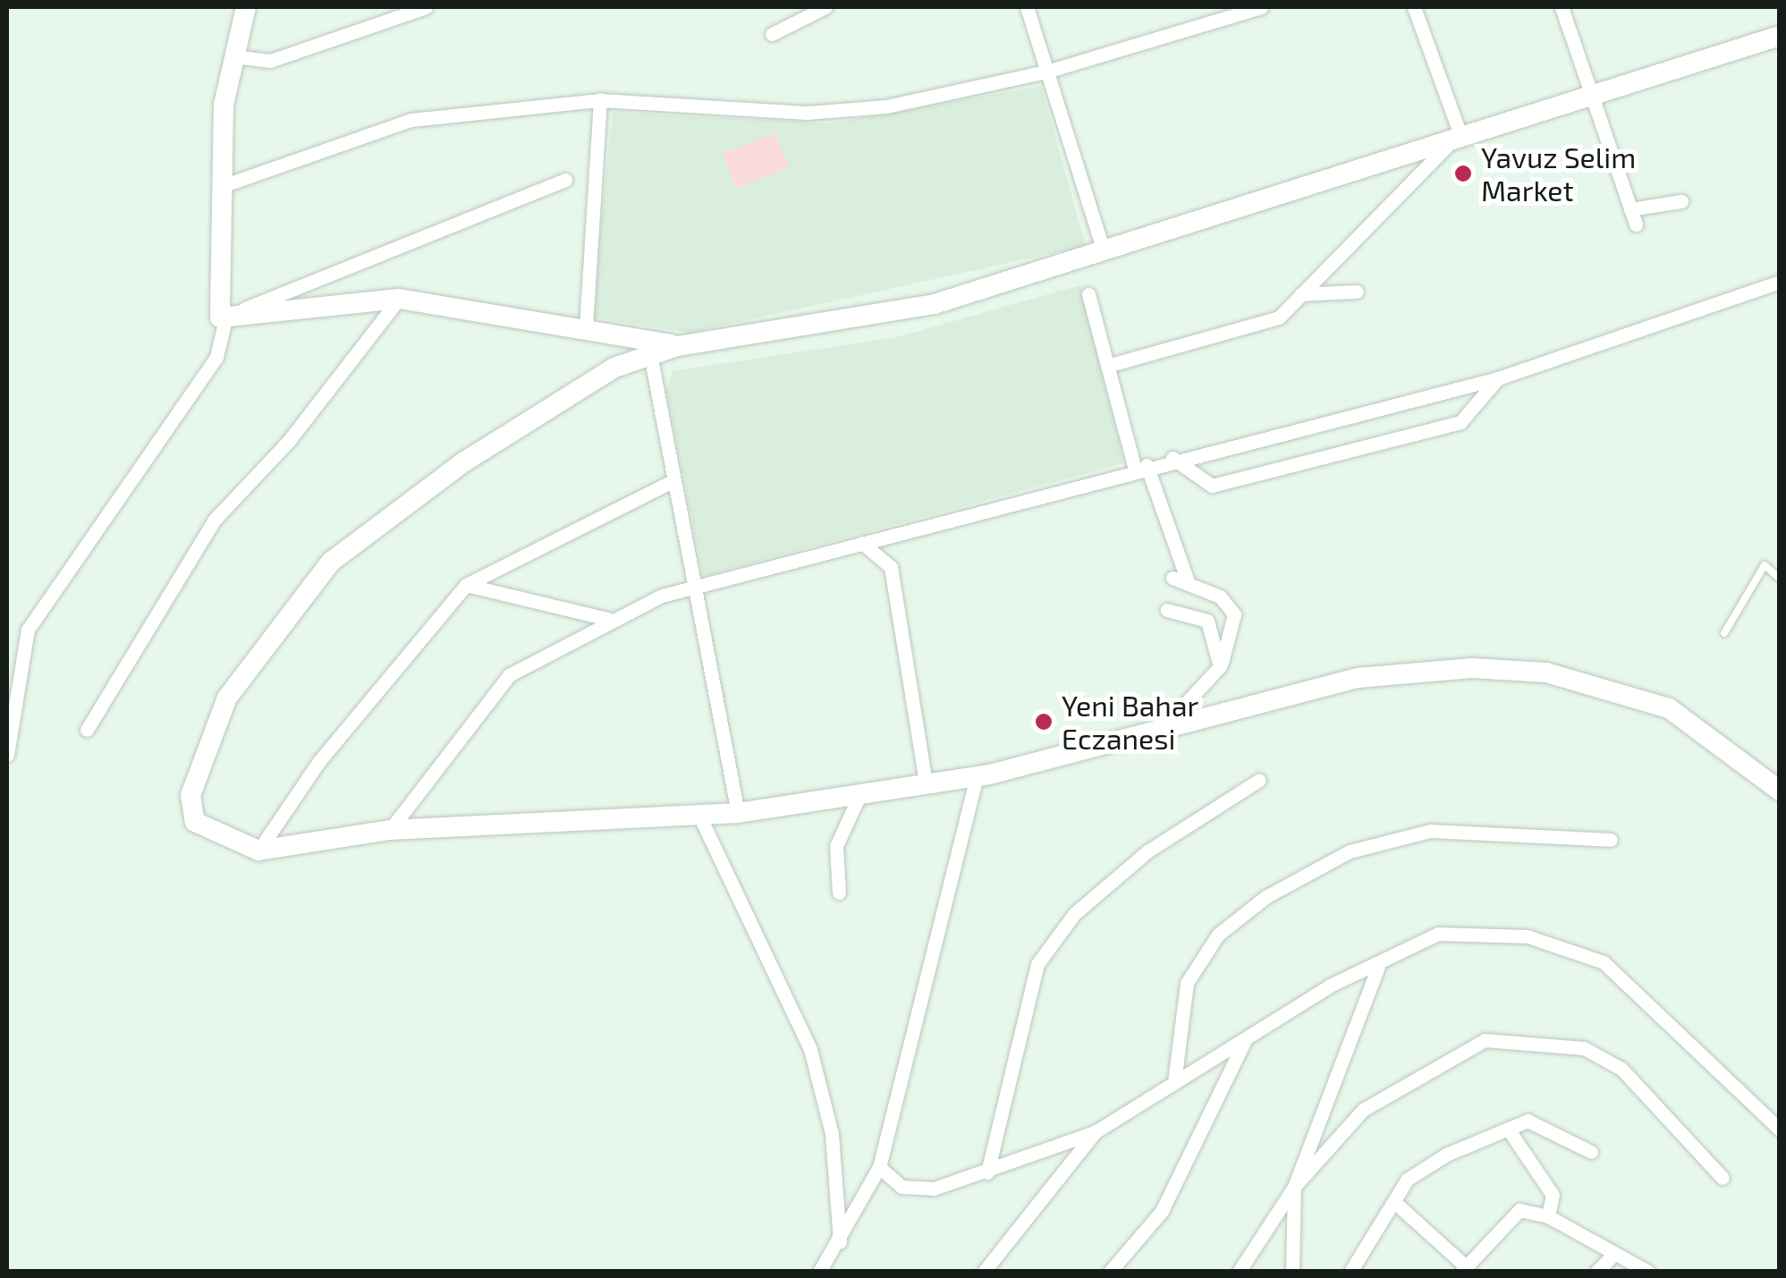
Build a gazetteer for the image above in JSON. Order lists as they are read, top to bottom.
{
  "places": ["Yavuz Selim Market", "Yeni Bahar Eczanesi"]
}
